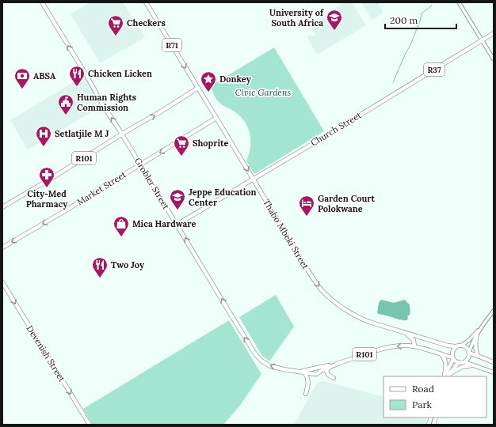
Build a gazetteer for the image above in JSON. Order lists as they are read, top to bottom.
{
  "streets": {
    "main road": [
      "R71",
      "R37",
      "Church Street",
      "R101",
      "Grobler Street",
      "Market Street",
      "Thabo Mbeki Street",
      "Devenish Street"
    ]
  },
  "crossings": [
    ["Church Street", "Grobler Street"],
    ["Church Street", "Thabo Mbeki Street"],
    ["R101", "Grobler Street"],
    ["R101", "Thabo Mbeki Street"],
    ["Grobler Street", "Market Street"],
    ["Grobler Street", "Thabo Mbeki Street"],
    ["Market Street", "Thabo Mbeki Street"]
  ],
  "one_way": [
    "Grobler Street",
    "Market Street",
    "Thabo Mbeki Street",
    "Devenish Street"
  ],
  "parks": ["Civic Gardens"],
  "places": {
    "school or university": ["University of South Africa", "Jeppe Education Center"],
    "supermarket": ["Checkers", "Shoprite"],
    "restaurant": ["Chicken Licken", "Two Joy"],
    "bank": ["ABSA"],
    "place": ["Donkey"],
    "public building": ["Human Rights Commission"],
    "hospital": ["Setlatjile M J"],
    "pharmacy": ["City-Med Pharmacy"],
    "hotel": ["Garden Court Polokwane"],
    "shop": ["Mica Hardware"]
  },
  "legend": ["Road", "Park"],
  "scale_bar": "200 m"
}
